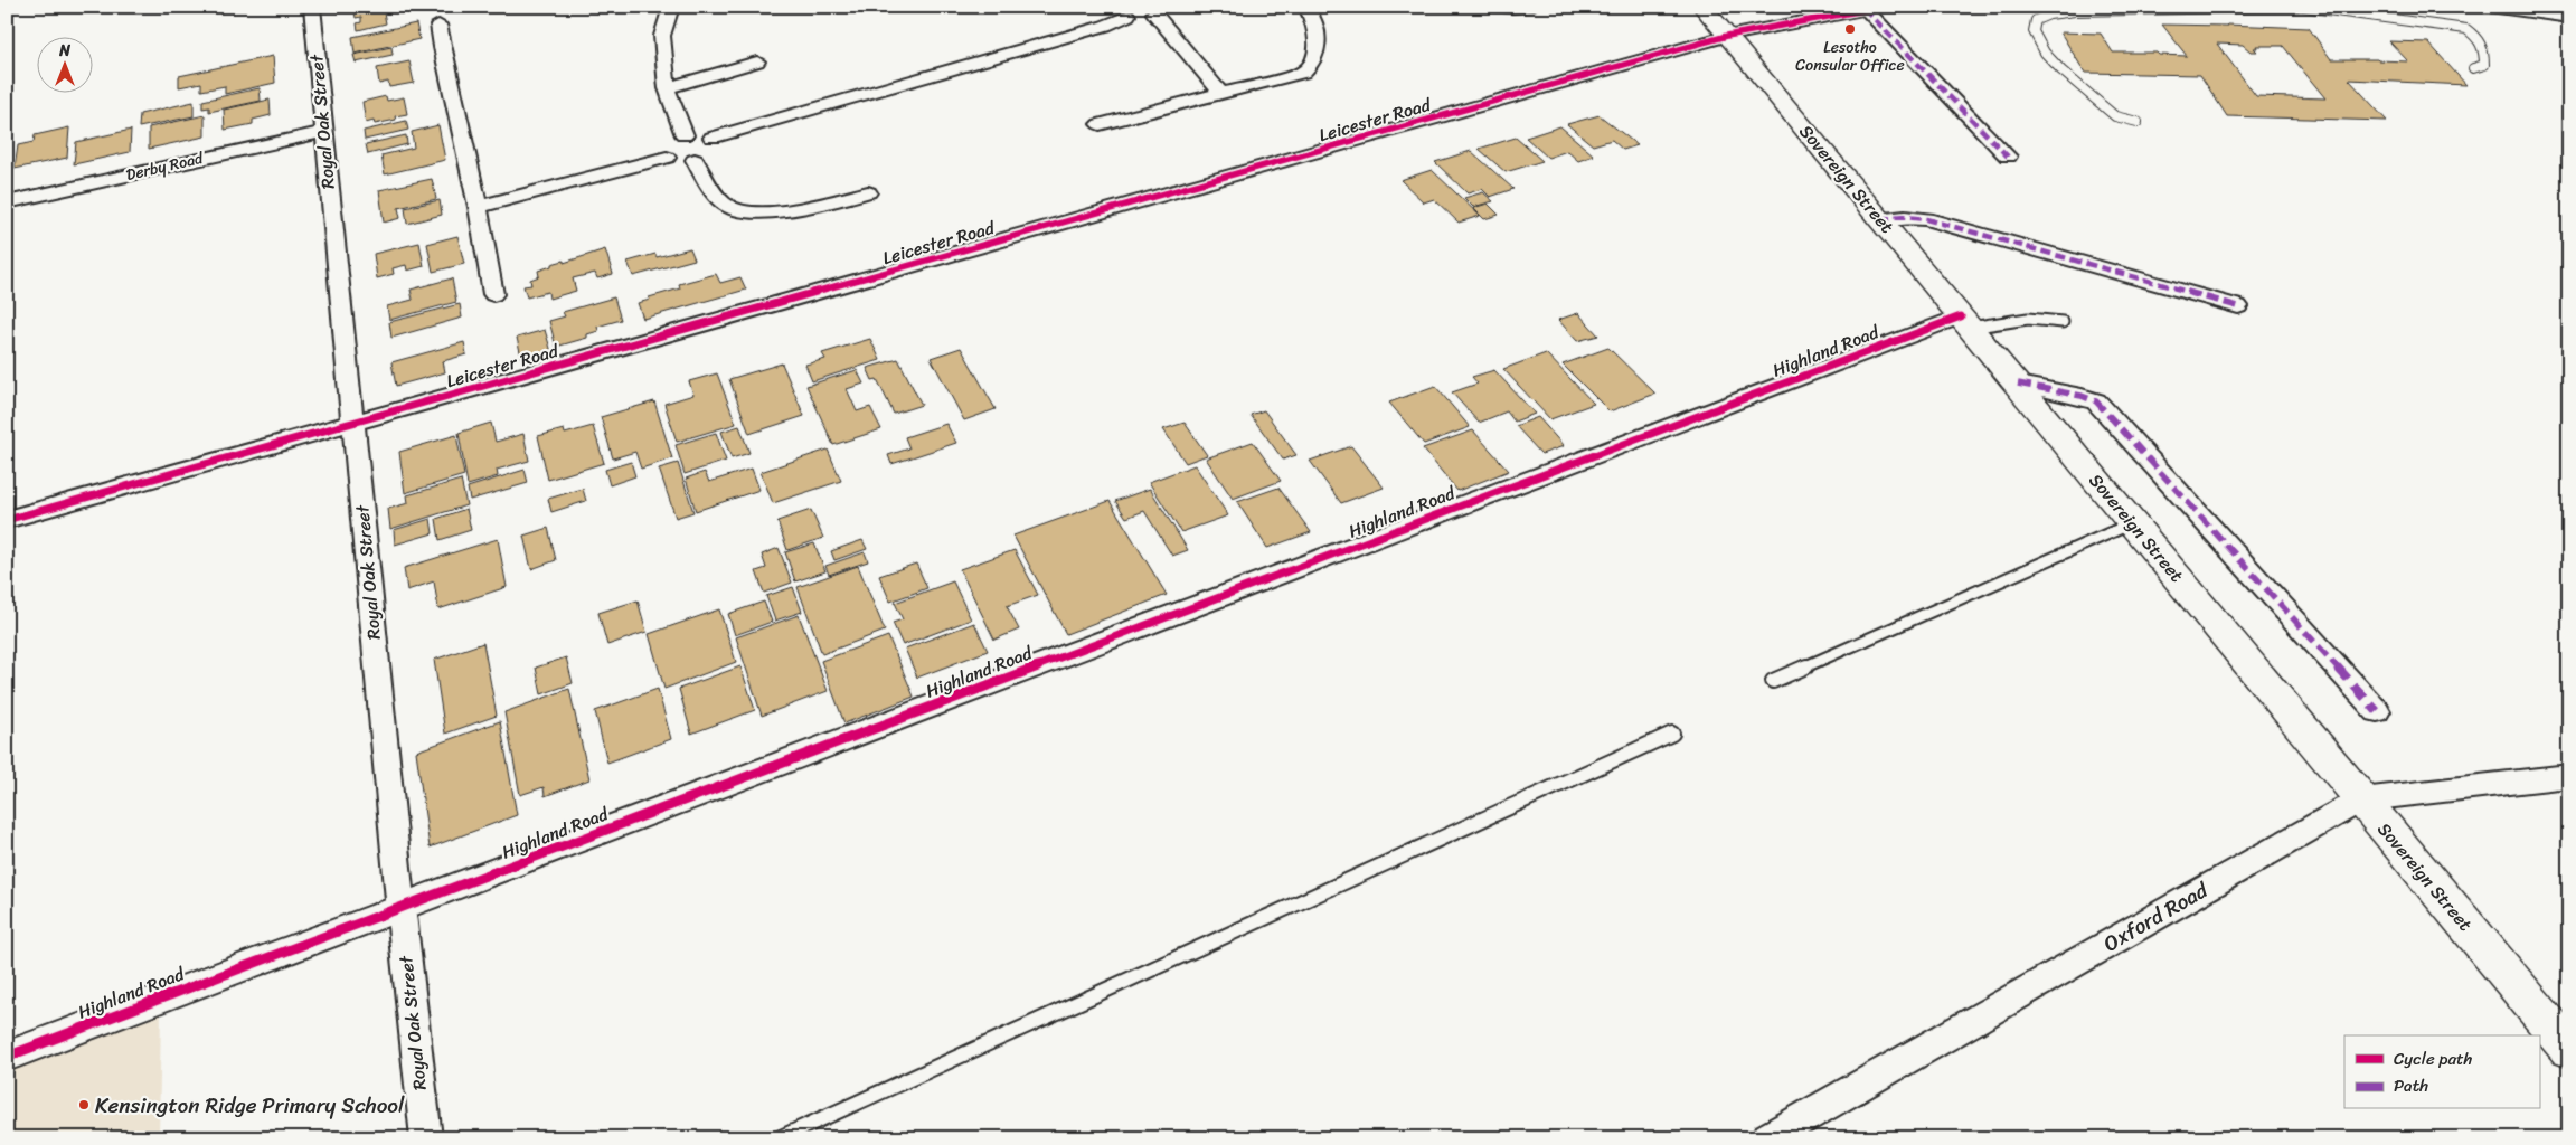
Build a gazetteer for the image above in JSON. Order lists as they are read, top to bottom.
{
  "streets": {
    "street": [
      "Leicester Road",
      "Royal Oak Street",
      "Derby Road",
      "Sovereign Street",
      "Highland Road",
      "Oxford Road"
    ]
  },
  "crossings": [
    ["Leicester Road", "Royal Oak Street"],
    ["Leicester Road", "Sovereign Street"],
    ["Royal Oak Street", "Derby Road"],
    ["Royal Oak Street", "Highland Road"],
    ["Sovereign Street", "Highland Road"],
    ["Sovereign Street", "Oxford Road"]
  ],
  "places": ["Lesotho Consular Office", "Kensington Ridge Primary School"],
  "legend": ["Cycle path", "Path"],
  "north": "top"
}
